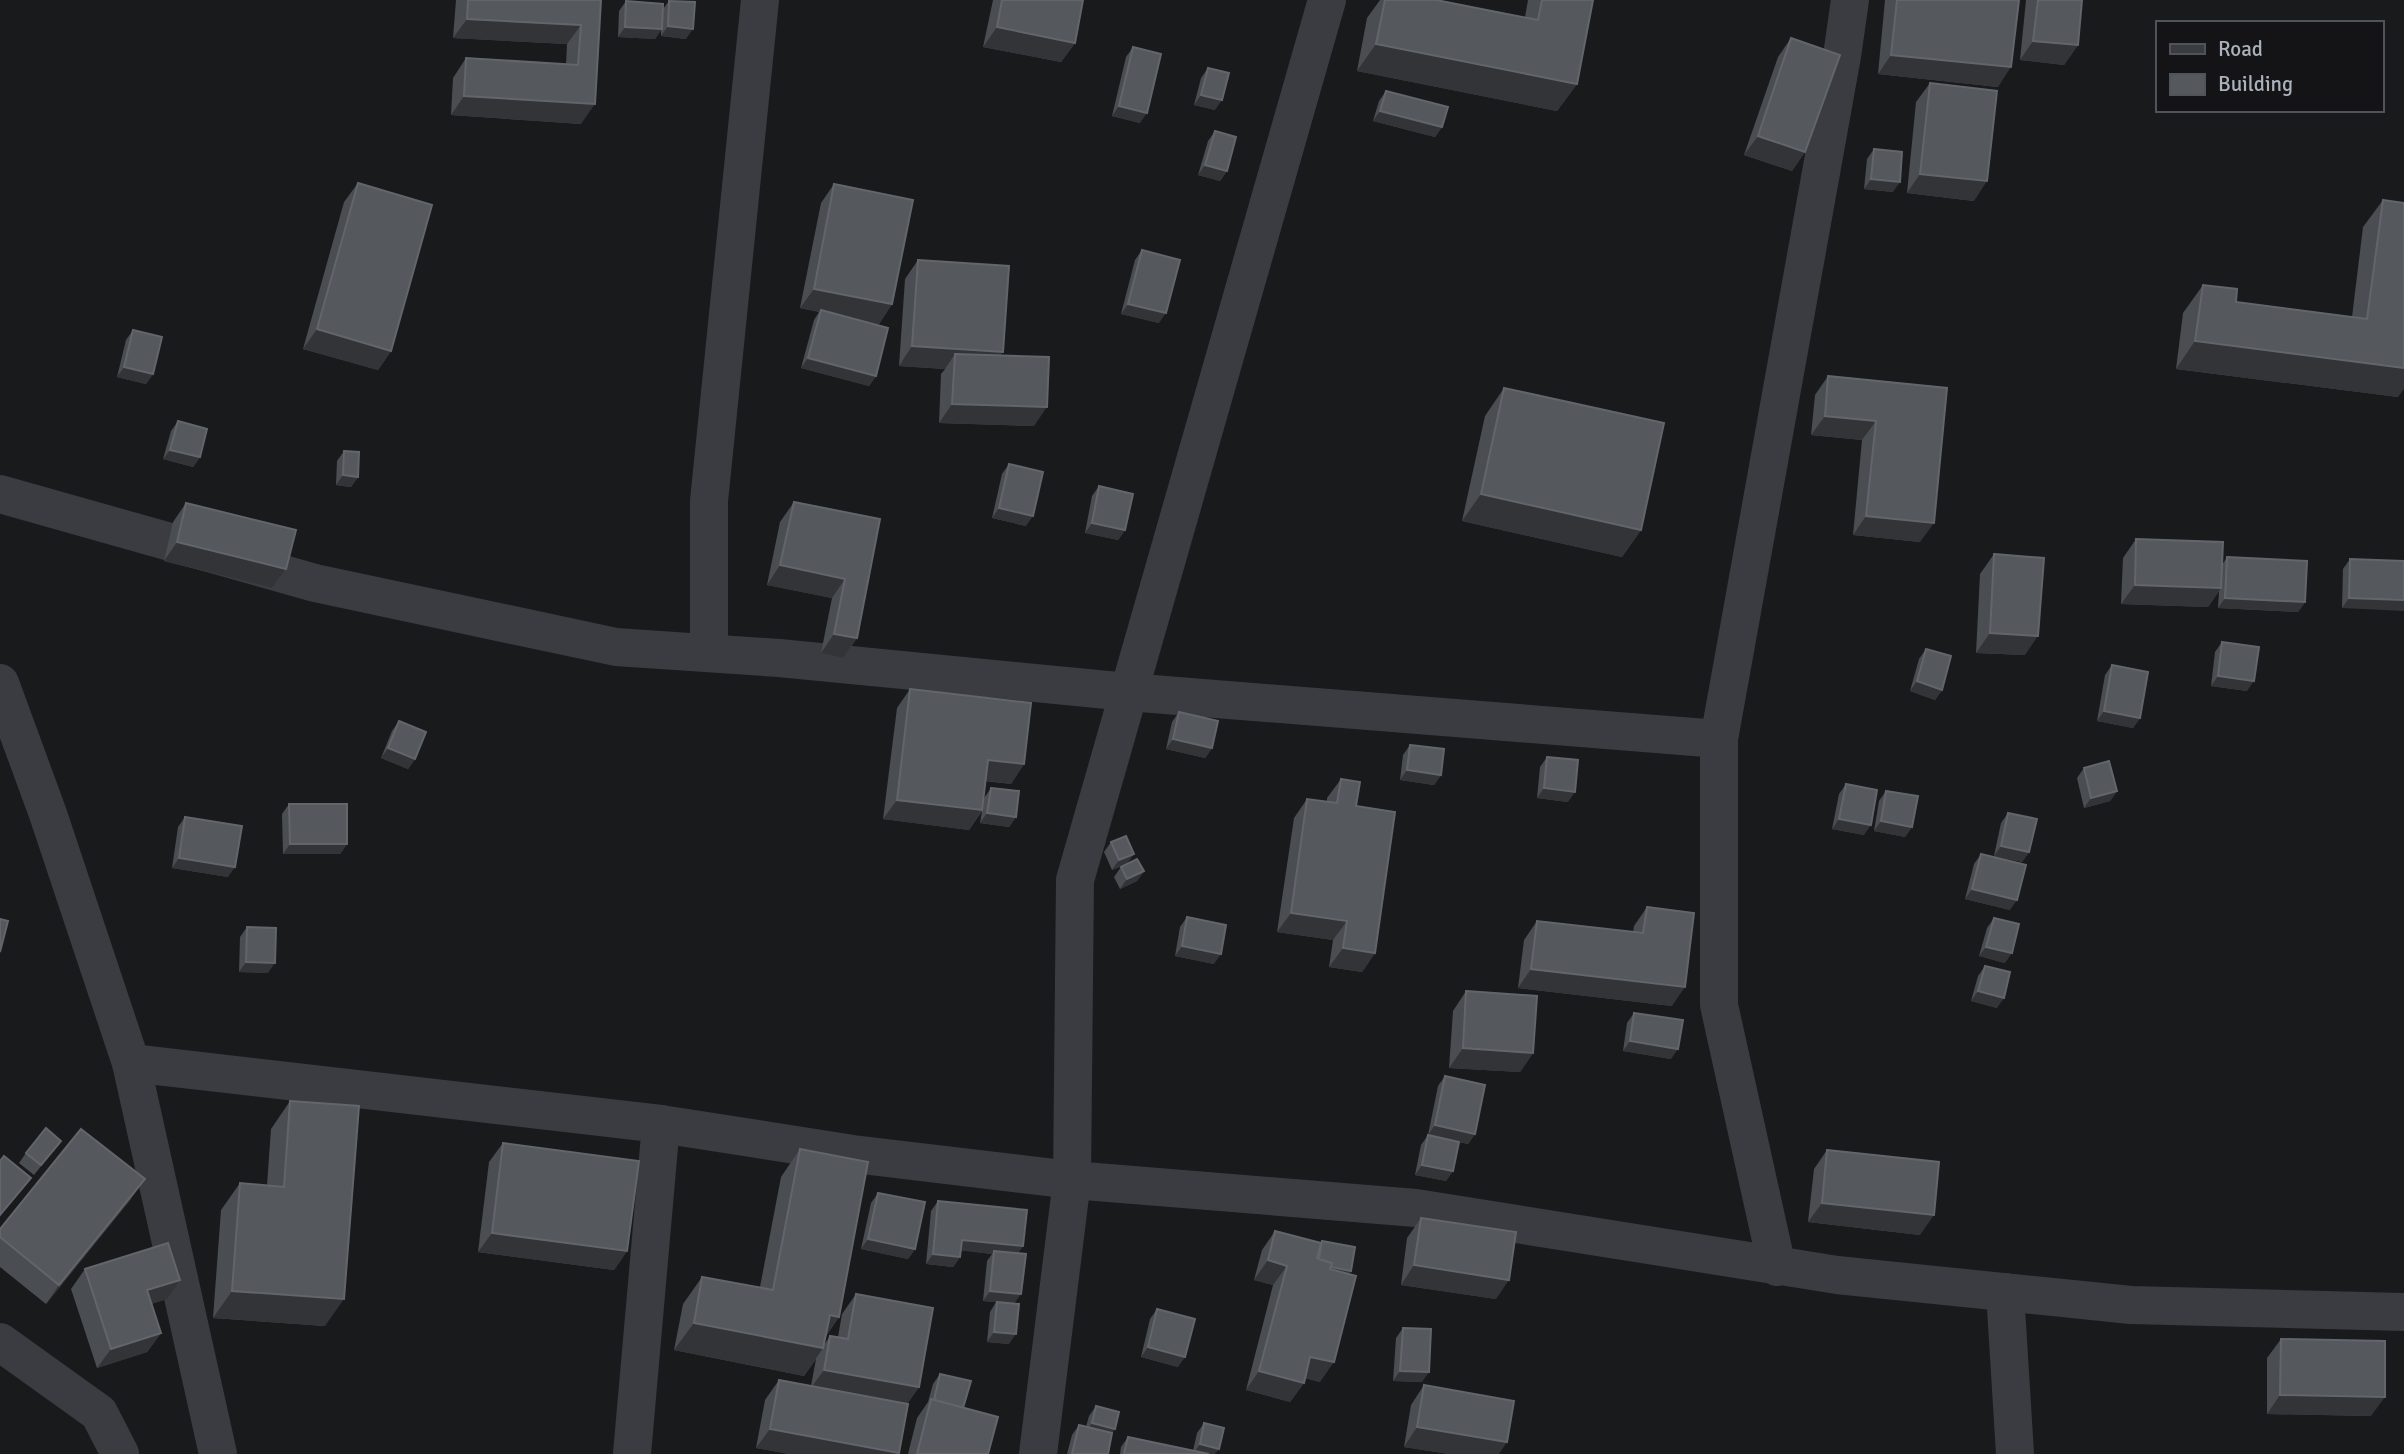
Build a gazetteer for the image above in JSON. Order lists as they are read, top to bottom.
{
  "legend": ["Road", "Building"]
}
